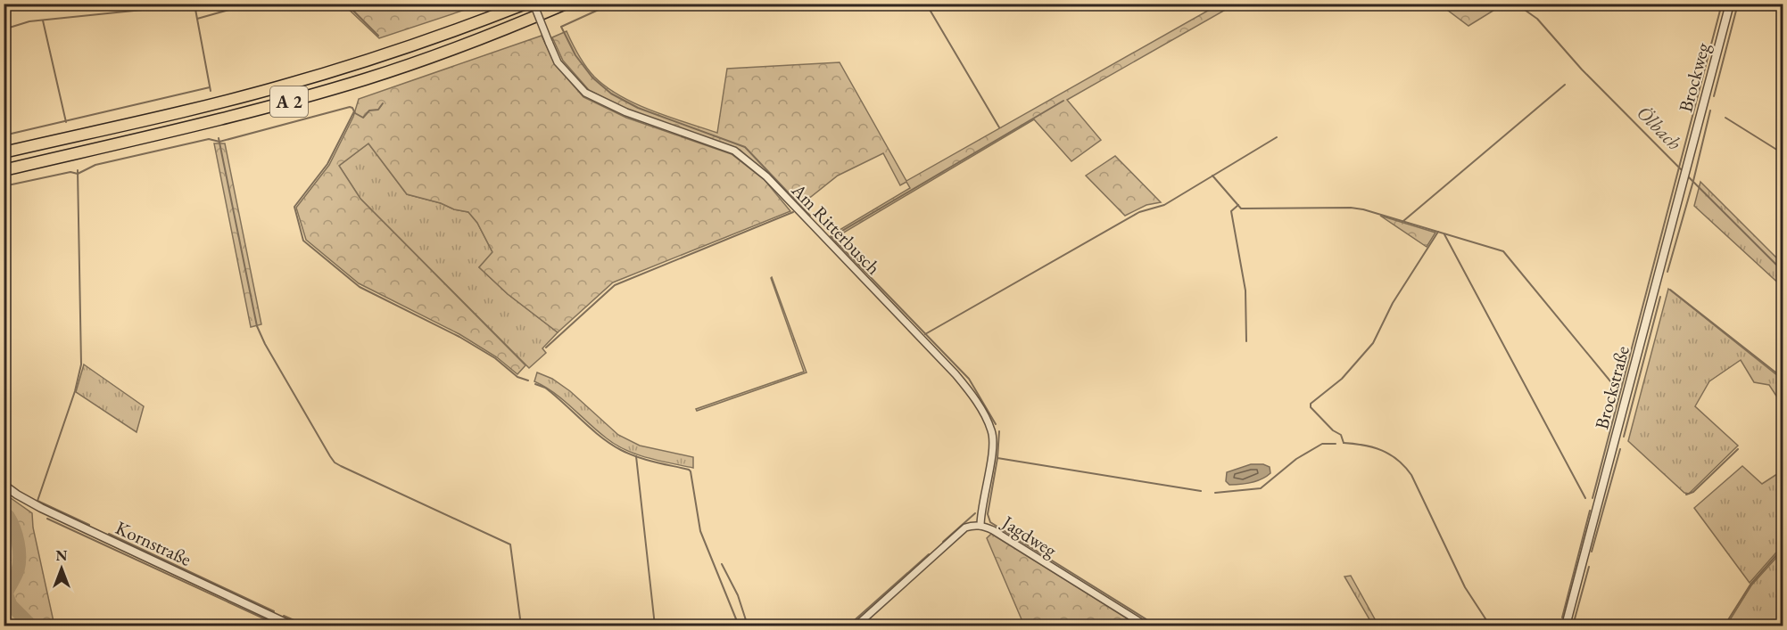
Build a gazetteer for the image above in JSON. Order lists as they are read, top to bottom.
{
  "streets": {
    "highway": ["A 2"],
    "street": [
      "Brockweg",
      "Am Ritterbusch",
      "Brockstraße",
      "Jagdweg",
      "Kornstraße"
    ]
  },
  "crossings": [
    ["Brockweg", "Brockstraße"],
    ["Am Ritterbusch", "Jagdweg"]
  ],
  "water": ["Ölbach"],
  "north": "top"
}
